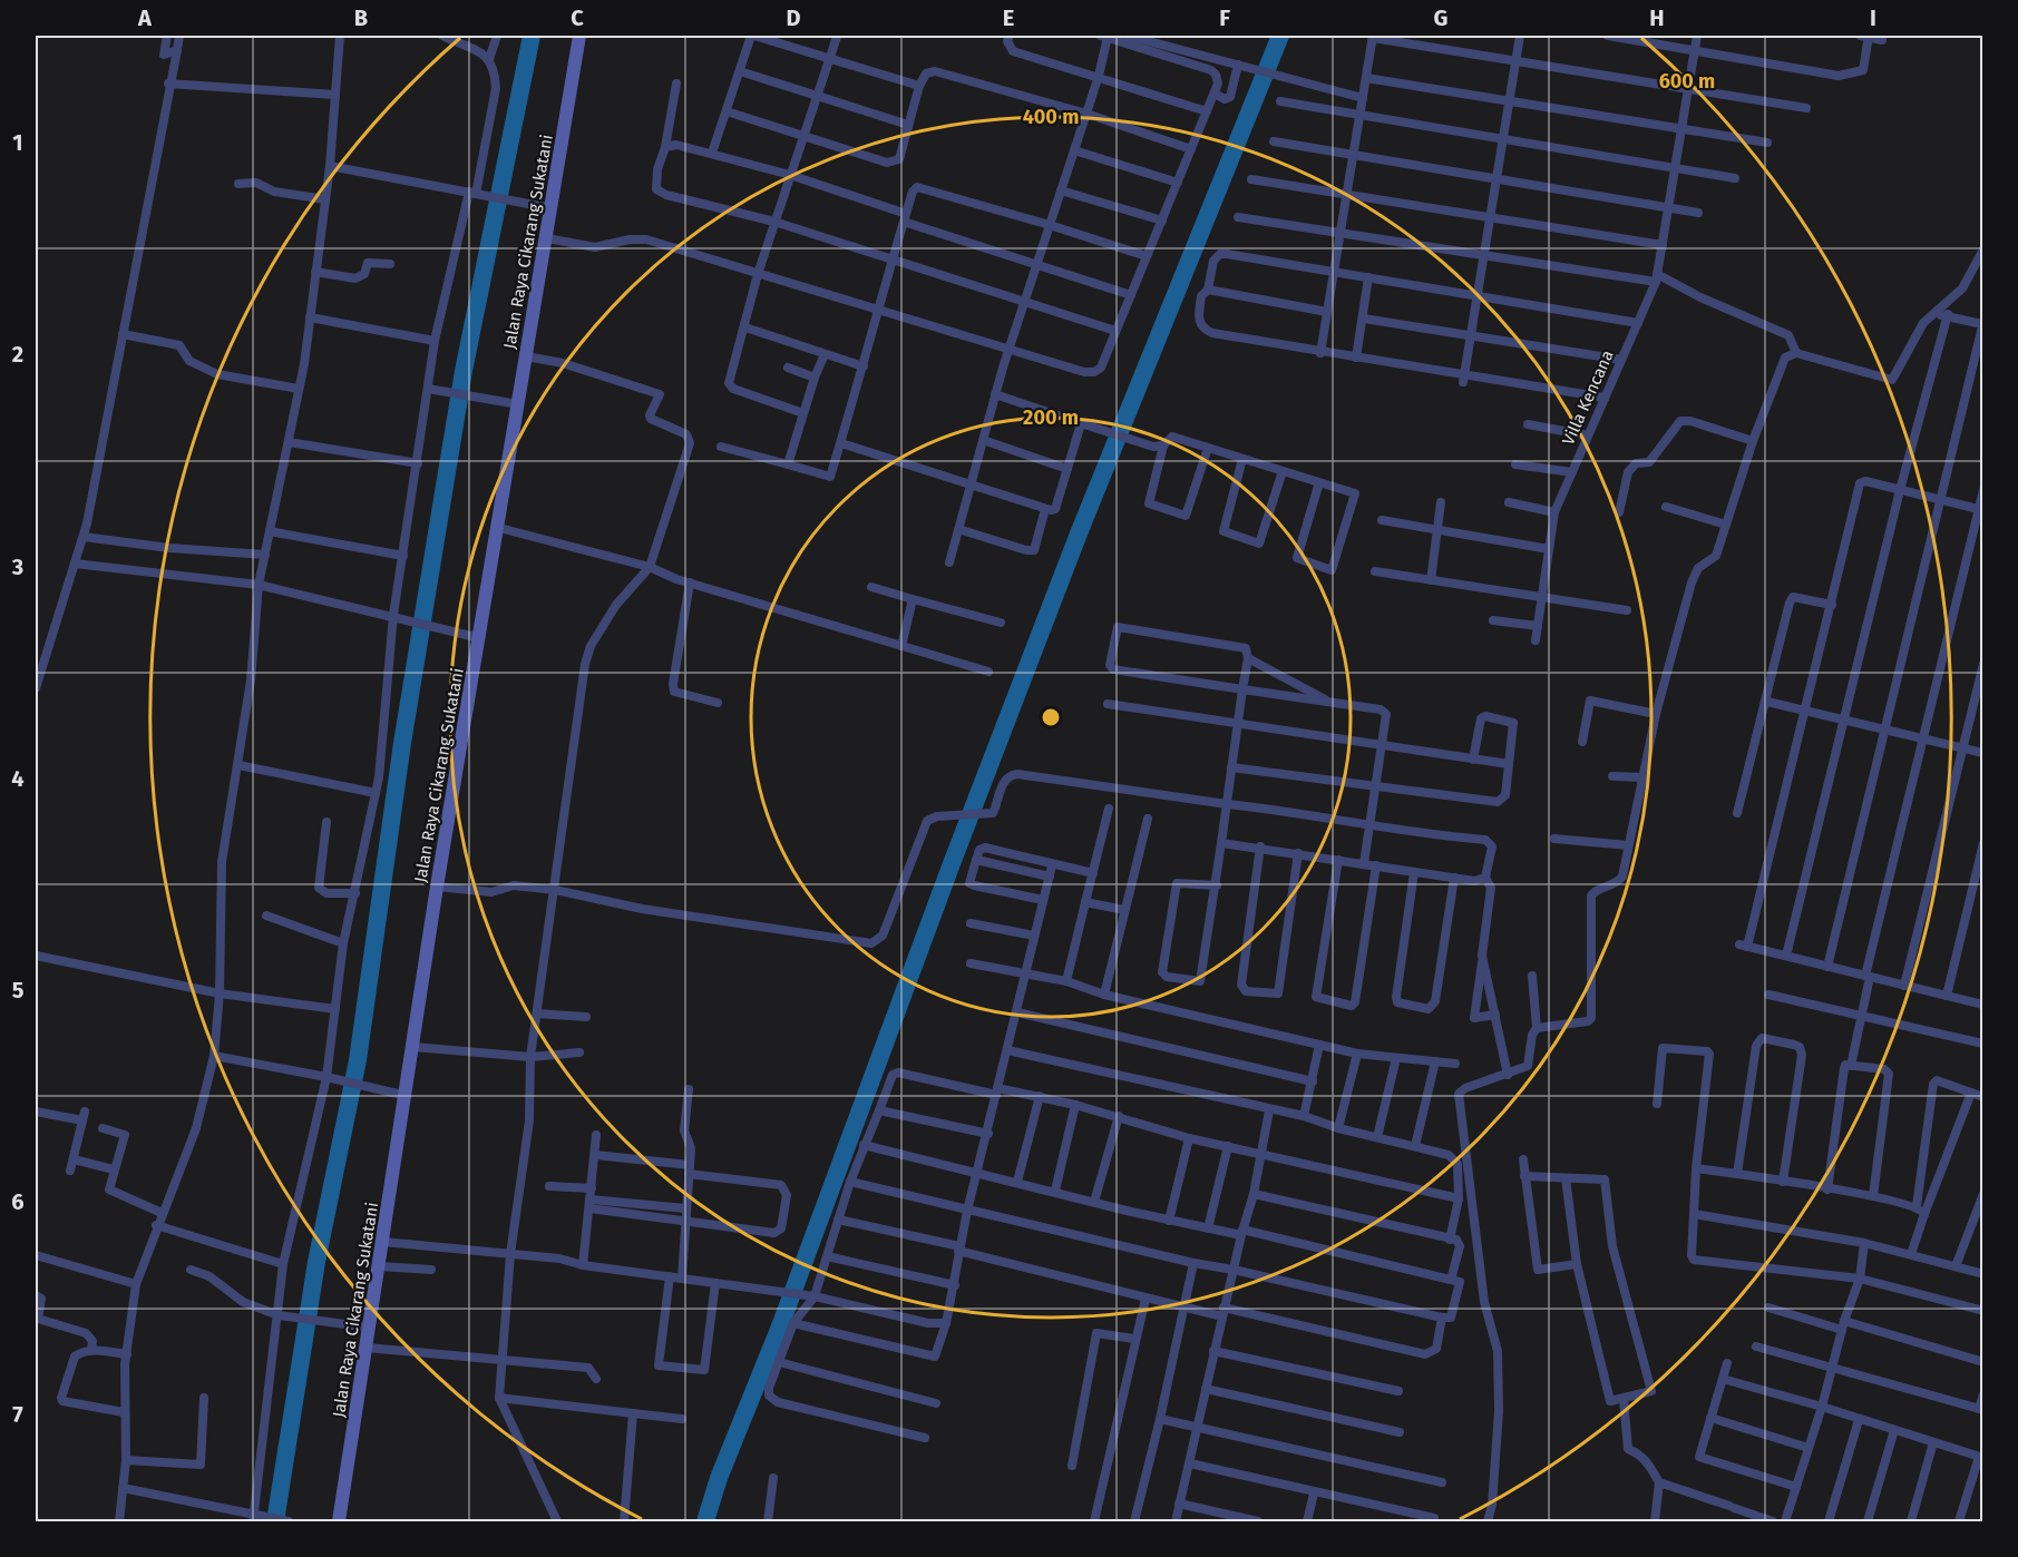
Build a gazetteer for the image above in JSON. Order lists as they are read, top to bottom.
{
  "streets": {
    "main road": ["Jalan Raya Cikarang Sukatani"],
    "street": ["Villa Kencana"]
  },
  "grid": {
    "columns": [
      "A",
      "B",
      "C",
      "D",
      "E",
      "F",
      "G",
      "H",
      "I"
    ],
    "rows": [
      "1",
      "2",
      "3",
      "4",
      "5",
      "6",
      "7"
    ]
  },
  "rings": ["600 m", "400 m", "200 m"]
}
